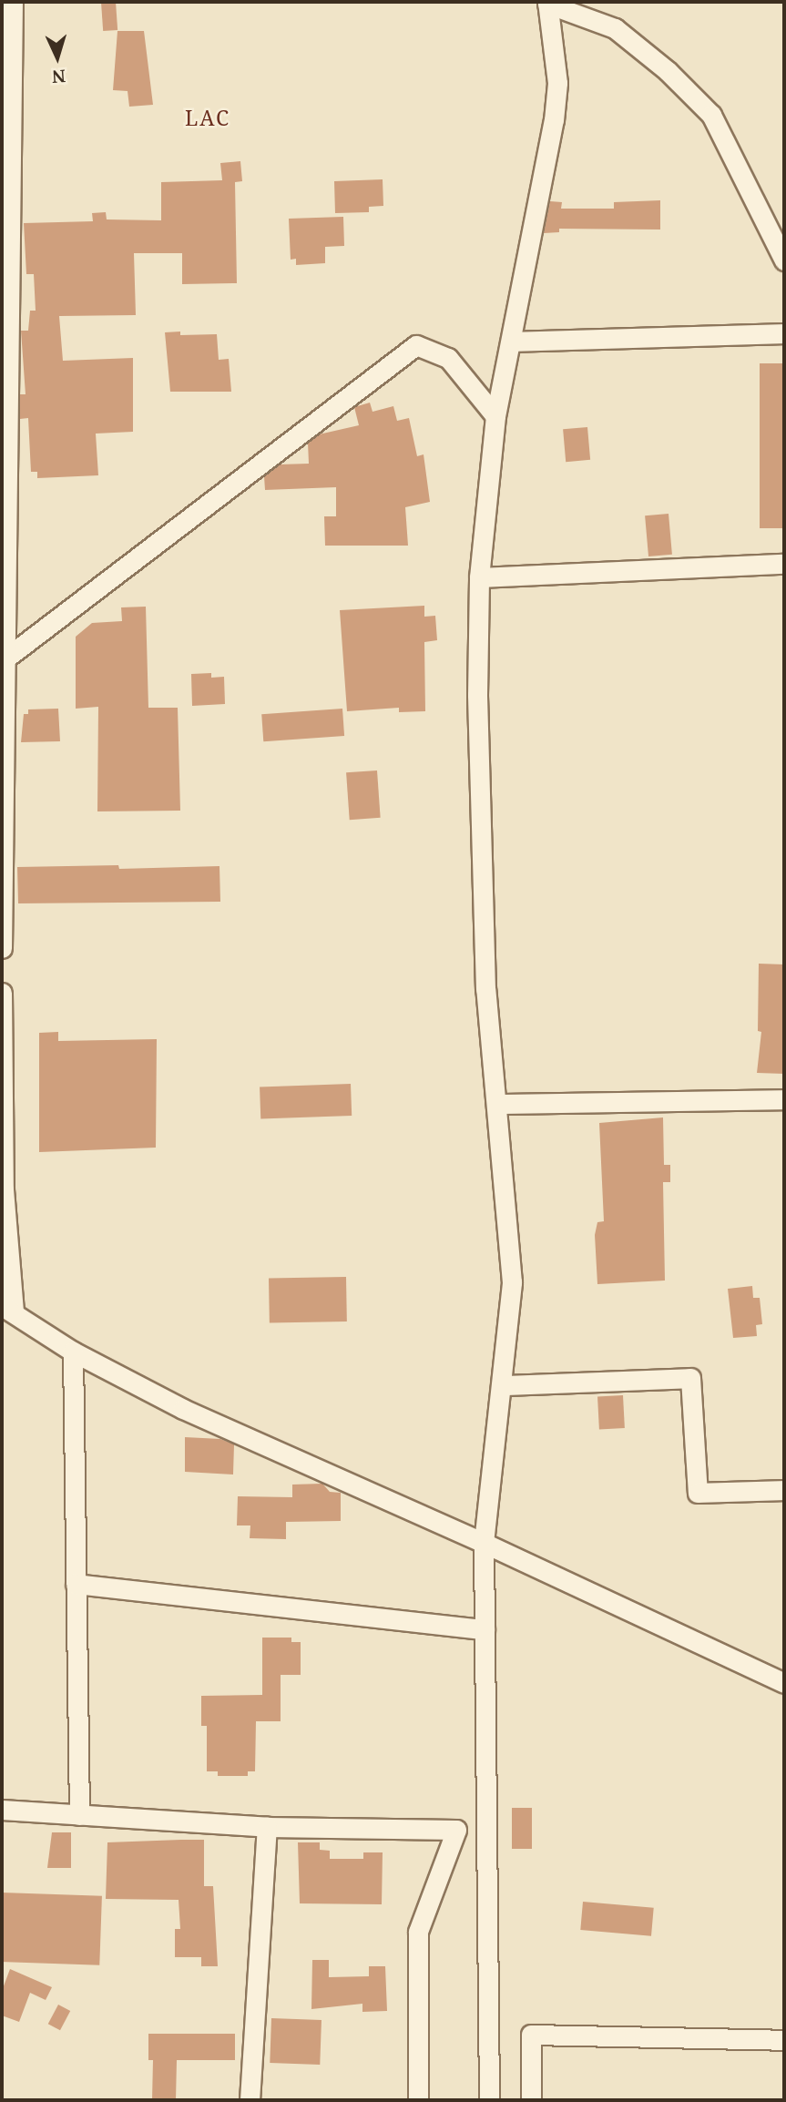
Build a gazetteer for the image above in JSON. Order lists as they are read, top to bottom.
{
  "districts": ["LAC"],
  "north": "bottom"
}
